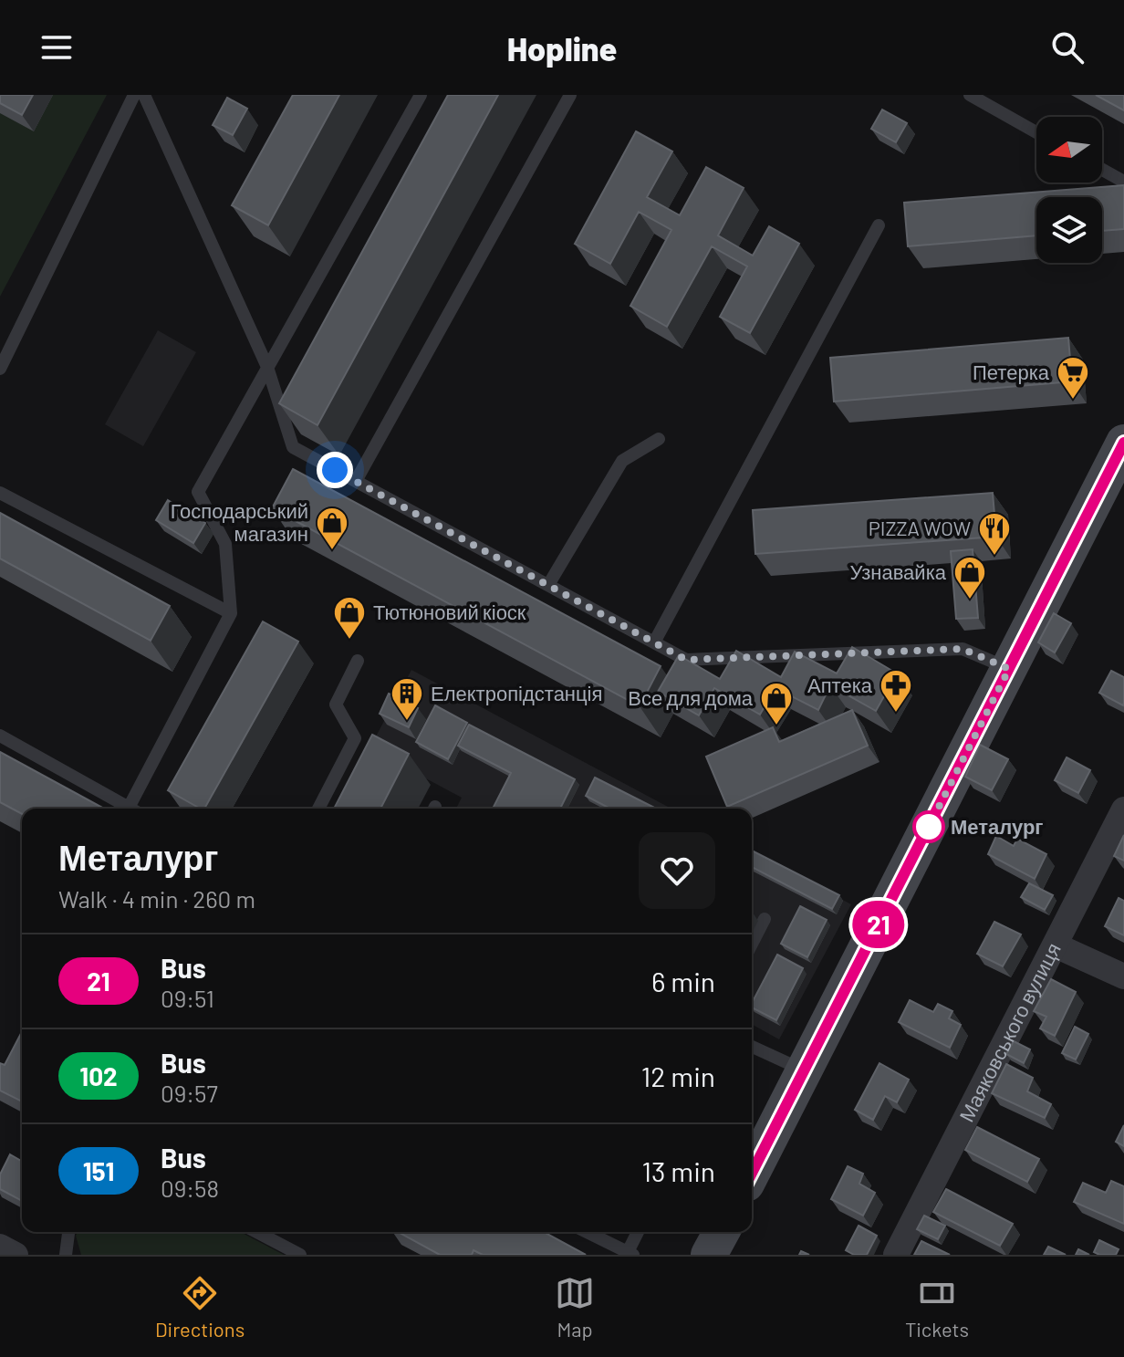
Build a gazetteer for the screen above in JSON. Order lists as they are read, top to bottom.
{
  "streets": {
    "street": ["Маяковського вулиця"]
  },
  "places": {
    "supermarket": ["Петерка"],
    "shop": [
      "Господарський магазин",
      "Узнавайка",
      "Тютюновий кіоск",
      "Все для дома"
    ],
    "restaurant": ["PIZZA WOW"],
    "pharmacy": ["Аптека"],
    "building": ["Електропідстанція"],
    "other": ["Металург"]
  },
  "lines": ["bus line 21"],
  "north": "left",
  "page": {
    "header": "Hopline",
    "on_map": "21",
    "heading": ["Металург", "Walk · 4 min · 260 m"],
    "list": [
      {
        "mark": "21",
        "name": "Bus",
        "note": "09:51",
        "value": "6 min"
      },
      {
        "mark": "102",
        "name": "Bus",
        "note": "09:57",
        "value": "12 min"
      },
      {
        "mark": "151",
        "name": "Bus",
        "note": "09:58",
        "value": "13 min"
      }
    ],
    "tabs": ["Directions", "Map", "Tickets"]
  }
}
